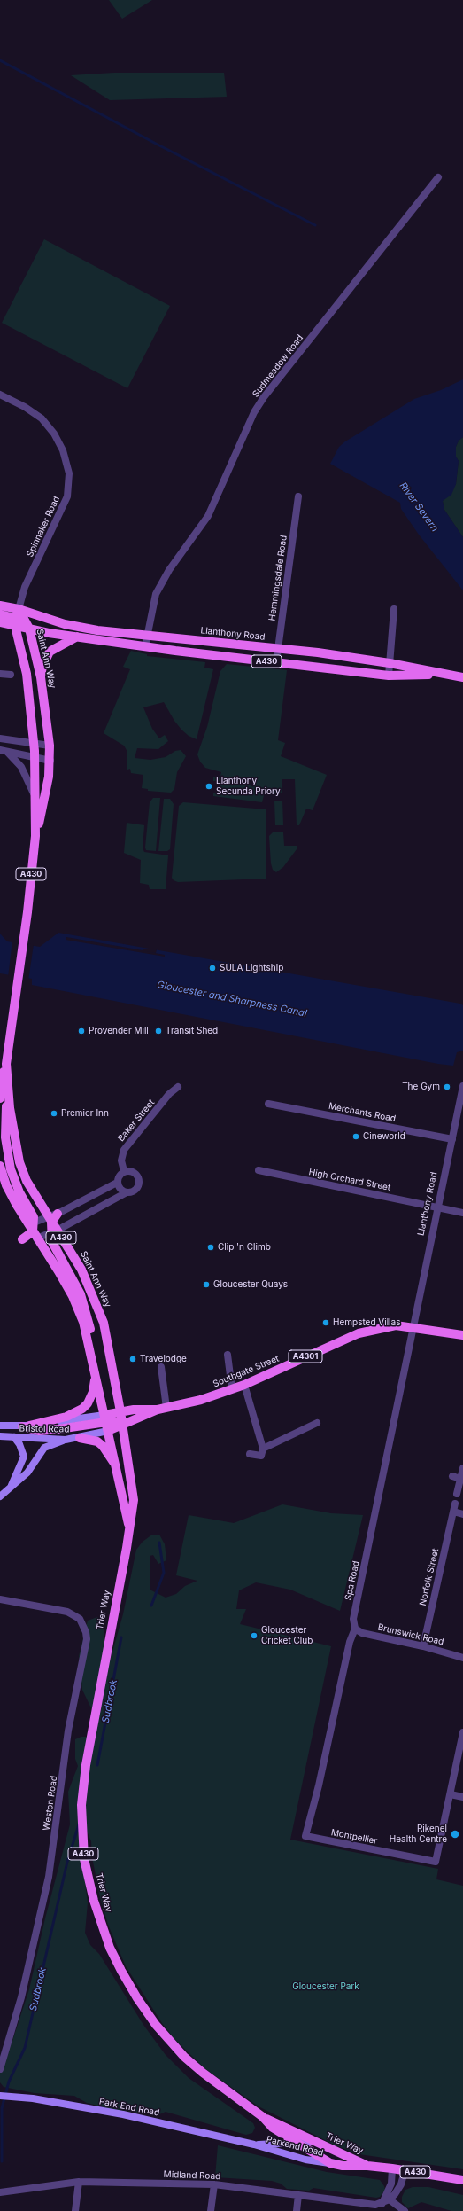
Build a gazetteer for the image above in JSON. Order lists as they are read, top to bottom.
{
  "streets": {
    "main road": [
      "Llanthony Road",
      "Saint Ann Way",
      "A430",
      "A4301",
      "Southgate Street",
      "Bristol Road",
      "Trier Way",
      "Park End Road",
      "Parkend Road"
    ],
    "street": [
      "Sudmeadow Road",
      "Spinnaker Road",
      "Hemmingsdale Road",
      "Merchants Road",
      "Baker Street",
      "High Orchard Street",
      "Norfolk Street",
      "Spa Road",
      "Brunswick Road",
      "Weston Road",
      "Montpellier",
      "Midland Road"
    ]
  },
  "crossings": [
    ["Sudmeadow Road", "Llanthony Road"],
    ["Spinnaker Road", "Llanthony Road"],
    ["Spinnaker Road", "Saint Ann Way"],
    ["Spinnaker Road", "A430"],
    ["Hemmingsdale Road", "Llanthony Road"],
    ["Llanthony Road", "Saint Ann Way"],
    ["Llanthony Road", "A430"],
    ["Llanthony Road", "Merchants Road"],
    ["Llanthony Road", "High Orchard Street"],
    ["Llanthony Road", "Southgate Street"],
    ["Llanthony Road", "Spa Road"],
    ["Saint Ann Way", "A430"],
    ["Saint Ann Way", "Southgate Street"],
    ["Saint Ann Way", "Trier Way"],
    ["A430", "Southgate Street"],
    ["A430", "Bristol Road"],
    ["A430", "Trier Way"],
    ["Southgate Street", "Bristol Road"],
    ["Southgate Street", "Spa Road"],
    ["Southgate Street", "Trier Way"],
    ["Bristol Road", "Trier Way"],
    ["Norfolk Street", "Brunswick Road"],
    ["Spa Road", "Brunswick Road"],
    ["Spa Road", "Montpellier"],
    ["Trier Way", "Parkend Road"],
    ["Park End Road", "Parkend Road"]
  ],
  "water": ["River Severn", "Gloucester and Sharpness Canal", "Sudbrook"],
  "parks": ["Gloucester Park"],
  "places": [
    "Llanthony Secunda Priory",
    "SULA Lightship",
    "Provender Mill",
    "Transit Shed",
    "The Gym",
    "Premier Inn",
    "Cineworld",
    "Clip 'n Climb",
    "Gloucester Quays",
    "Hempsted Villas",
    "Travelodge",
    "Gloucester Cricket Club",
    "Rikenel Health Centre"
  ]
}
